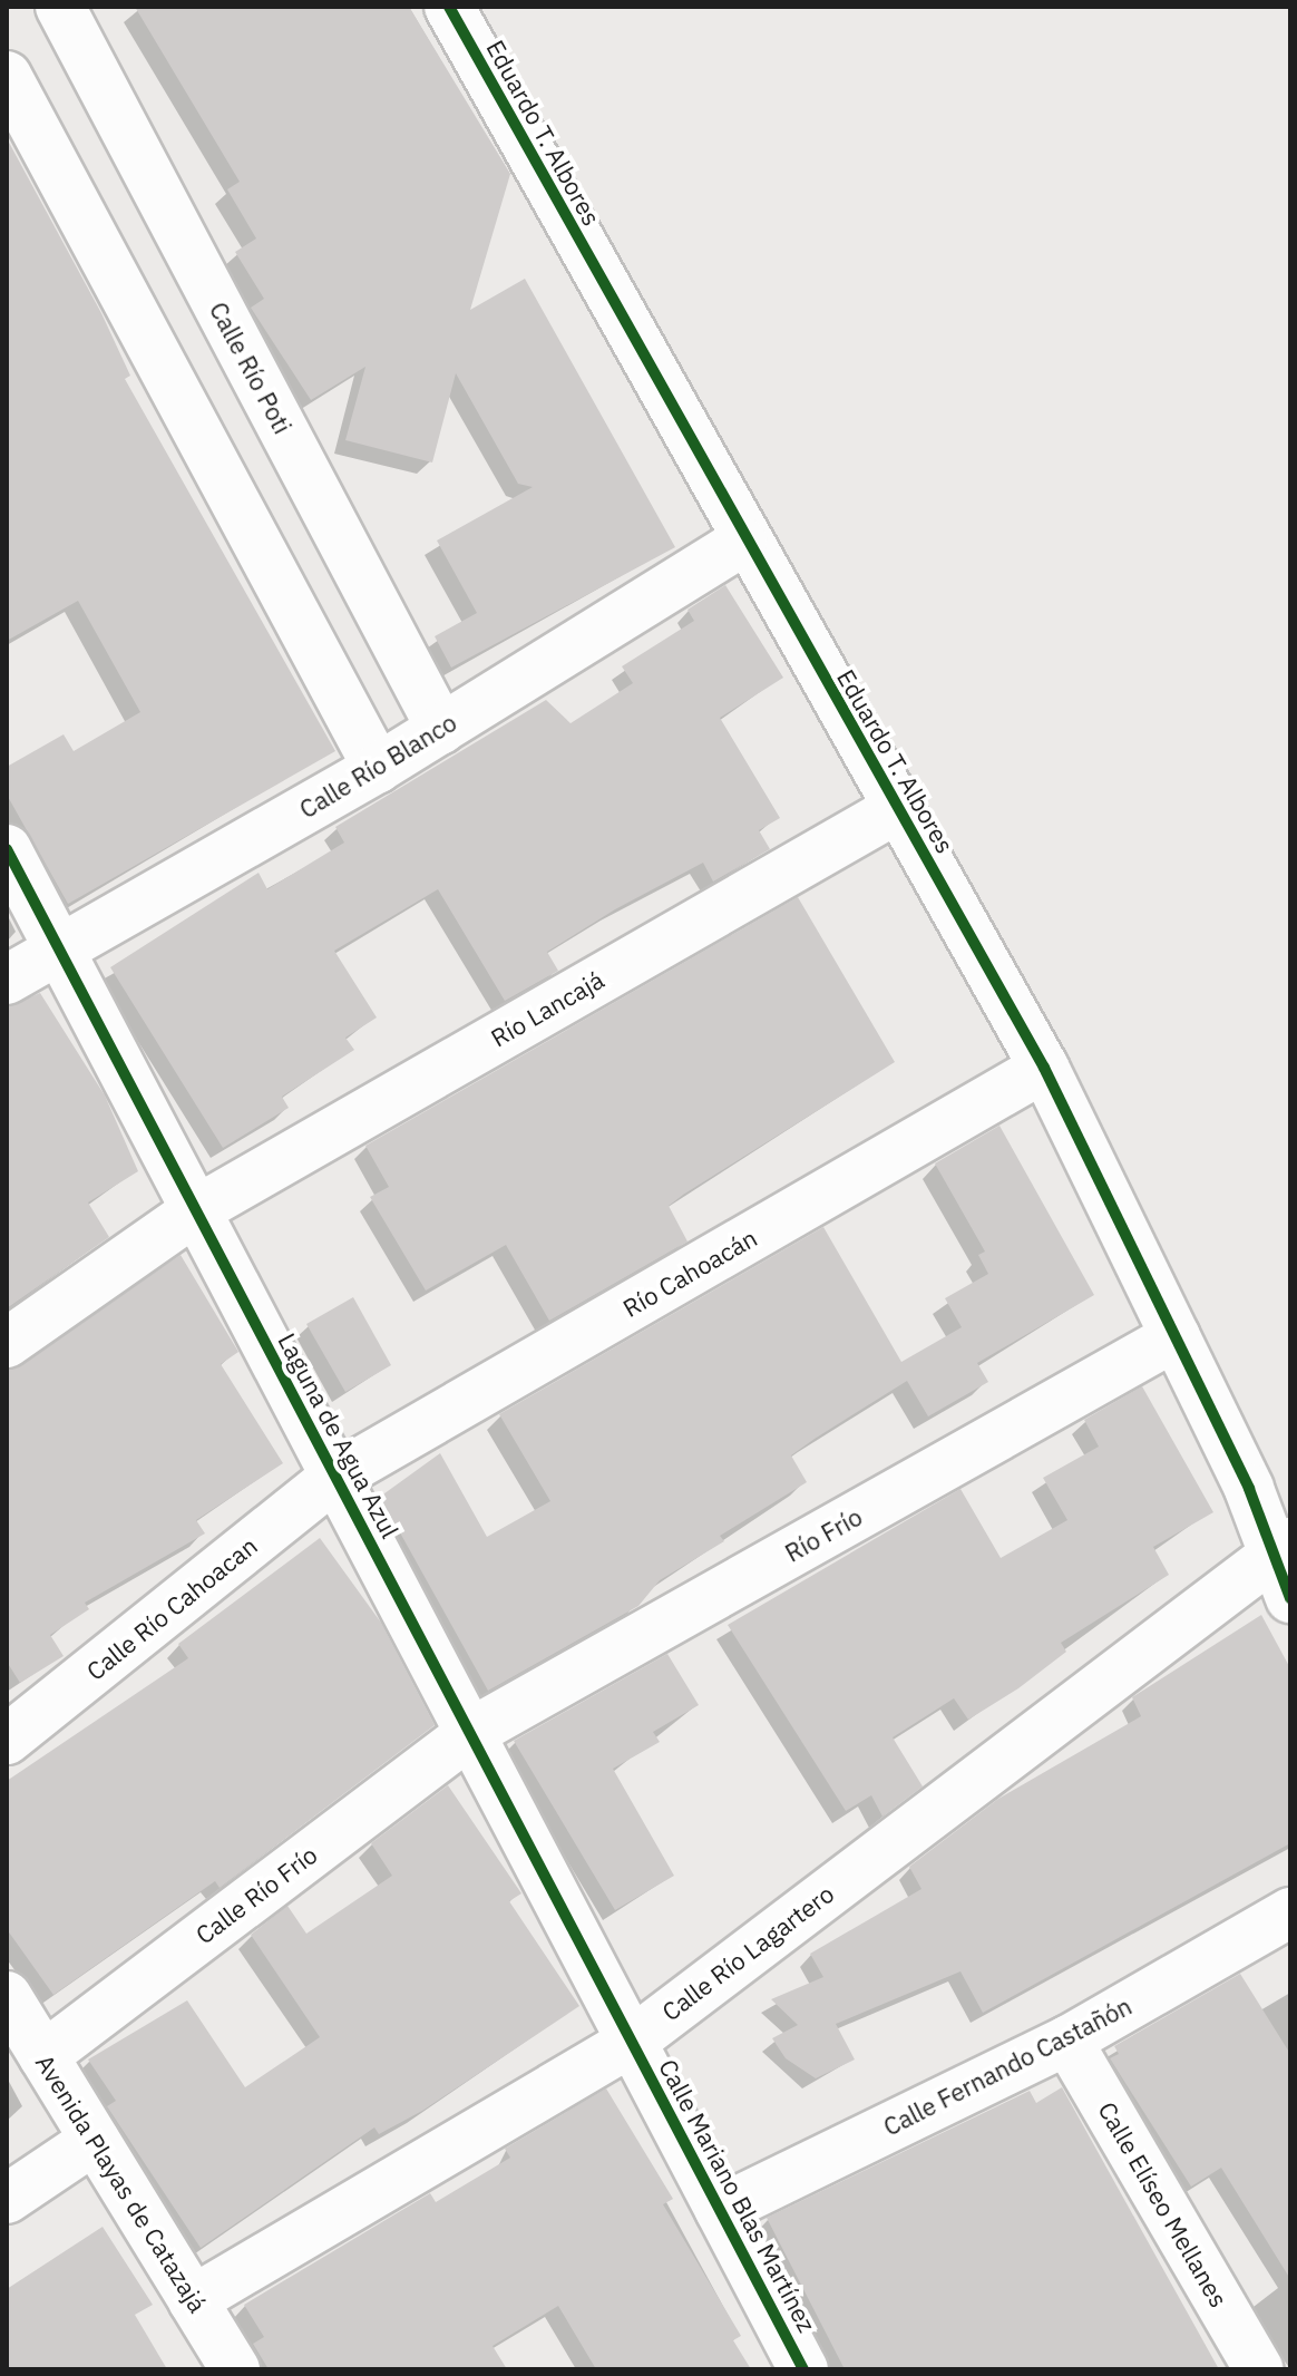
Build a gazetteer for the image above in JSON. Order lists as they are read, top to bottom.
{
  "streets": {
    "street": [
      "Eduardo T. Albores",
      "Calle Río Poti",
      "Calle Río Blanco",
      "Río Lancajá",
      "Río Cahoacán",
      "Laguna de Agua Azul",
      "Río Frío",
      "Calle Río Cahoacan",
      "Calle Río Frío",
      "Calle Río Lagartero",
      "Calle Fernando Castañón",
      "Avenida Playas de Catazajá",
      "Calle Mariano Blas Martínez",
      "Calle Elíseo Mellanes"
    ]
  },
  "crossings": [
    ["Eduardo T. Albores", "Calle Río Blanco"],
    ["Eduardo T. Albores", "Río Lancajá"],
    ["Eduardo T. Albores", "Río Cahoacán"],
    ["Eduardo T. Albores", "Río Frío"],
    ["Eduardo T. Albores", "Calle Río Lagartero"],
    ["Calle Río Poti", "Calle Río Blanco"],
    ["Calle Río Blanco", "Laguna de Agua Azul"],
    ["Río Lancajá", "Laguna de Agua Azul"],
    ["Río Cahoacán", "Laguna de Agua Azul"],
    ["Río Cahoacán", "Calle Río Cahoacan"],
    ["Laguna de Agua Azul", "Río Frío"],
    ["Laguna de Agua Azul", "Calle Río Cahoacan"],
    ["Laguna de Agua Azul", "Calle Río Frío"],
    ["Laguna de Agua Azul", "Calle Río Lagartero"],
    ["Laguna de Agua Azul", "Calle Mariano Blas Martínez"],
    ["Río Frío", "Calle Río Frío"],
    ["Calle Río Frío", "Avenida Playas de Catazajá"],
    ["Calle Río Lagartero", "Avenida Playas de Catazajá"],
    ["Calle Río Lagartero", "Calle Mariano Blas Martínez"],
    ["Calle Fernando Castañón", "Calle Mariano Blas Martínez"],
    ["Calle Fernando Castañón", "Calle Elíseo Mellanes"]
  ]
}
